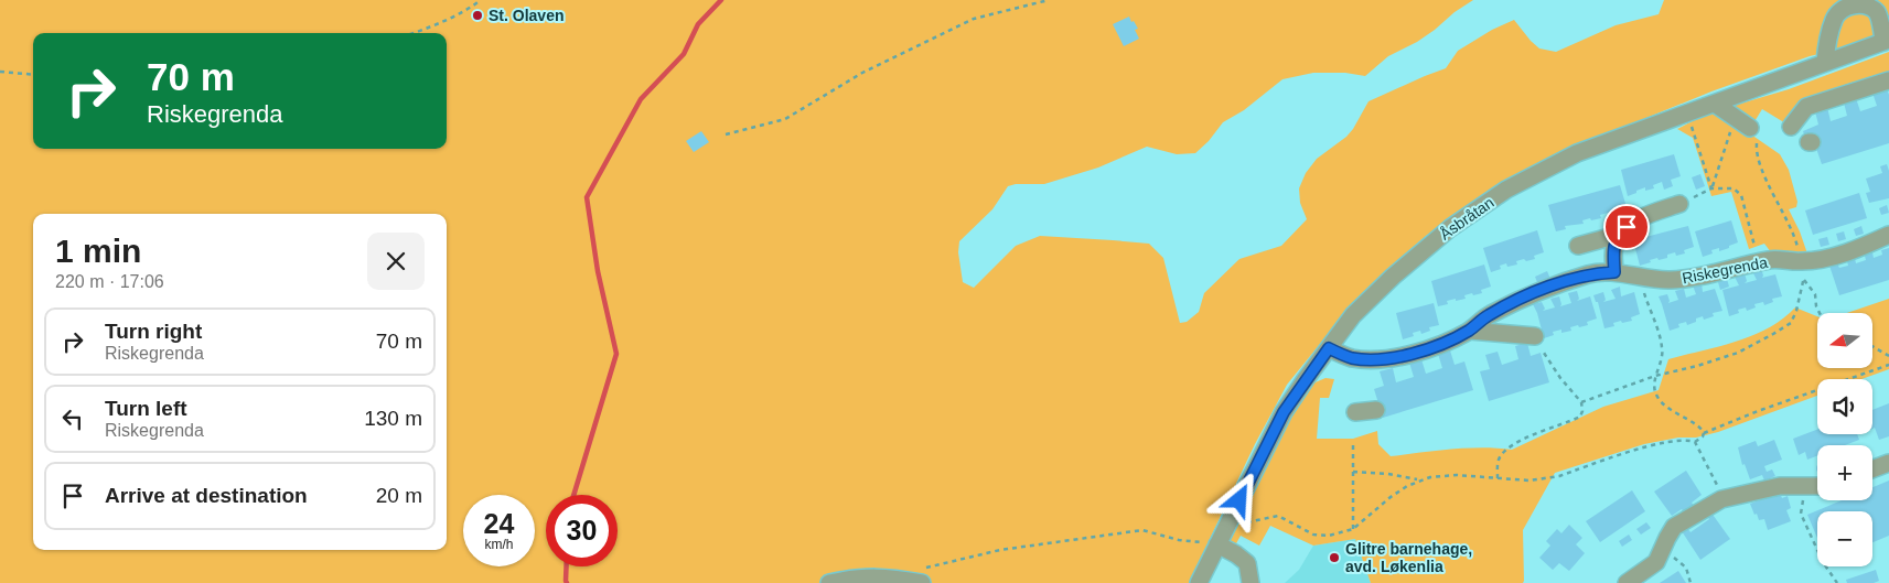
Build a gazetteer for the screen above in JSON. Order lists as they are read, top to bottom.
{
  "streets": {
    "street": ["Åsbråtan", "Riskegrenda"]
  },
  "crossings": [
    ["Åsbråtan", "Riskegrenda"]
  ],
  "places": ["St. Olaven", "Glitre barnehage, avd. Løkenlia"],
  "north": "left",
  "page": {
    "turn": ["70 m", "Riskegrenda"],
    "heading": ["1 min", "220 m · 17:06"],
    "list": [
      {
        "name": "Turn right",
        "note": "Riskegrenda",
        "value": "70 m"
      },
      {
        "name": "Turn left",
        "note": "Riskegrenda",
        "value": "130 m"
      },
      {
        "name": "Arrive at destination",
        "value": "20 m"
      }
    ],
    "map_buttons": ["+", "−"],
    "speed": "24 km/h",
    "limit": "30"
  }
}
